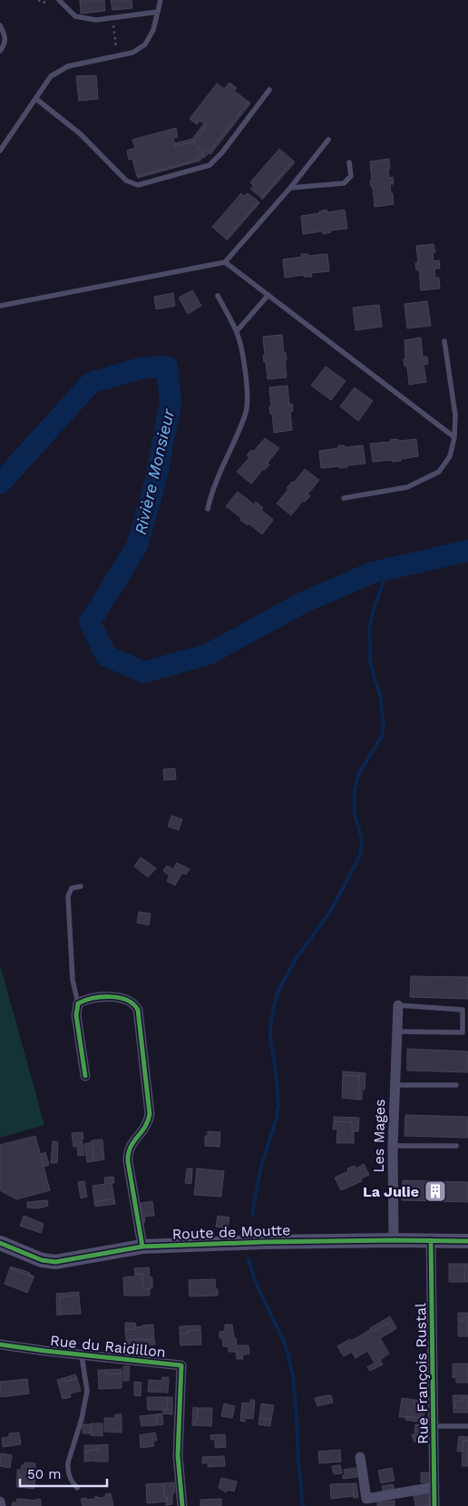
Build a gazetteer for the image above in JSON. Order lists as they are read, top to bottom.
{
  "streets": {
    "street": [
      "Les Mages",
      "Route de Moutte",
      "Rue du Raidillon",
      "Rue François Rustal"
    ]
  },
  "crossings": [
    ["Les Mages", "Route de Moutte"],
    ["Route de Moutte", "Rue François Rustal"]
  ],
  "water": ["Rivière Monsieur"],
  "places": {
    "building": ["La Julie"]
  },
  "scale_bar": "50 m"
}
